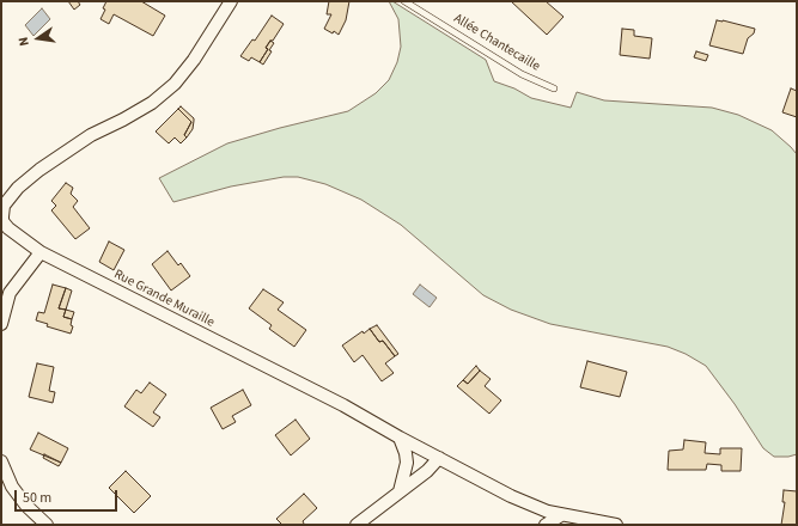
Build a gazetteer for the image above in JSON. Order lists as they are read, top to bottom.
{
  "streets": {
    "street": ["Rue Grande Muraille"],
    "lane": ["Allée Chantecaille"]
  },
  "scale_bar": "50 m",
  "north": "left"
}
